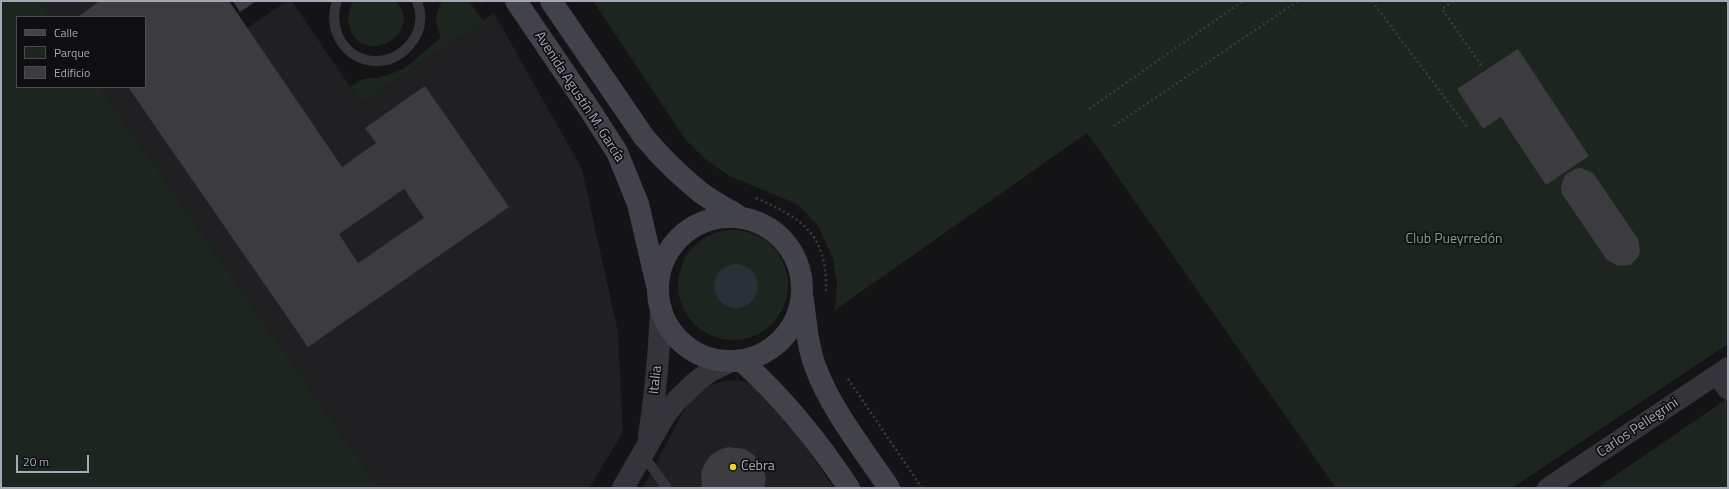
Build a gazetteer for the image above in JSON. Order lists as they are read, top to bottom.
{
  "streets": {
    "main road": ["Avenida Agustín M. García"],
    "street": ["Italia", "Carlos Pellegrini"]
  },
  "crossings": [
    ["Avenida Agustín M. García", "Italia"]
  ],
  "parks": ["Club Pueyrredón"],
  "places": ["Cebra"],
  "legend": ["Calle", "Parque", "Edificio"],
  "scale_bar": "20 m"
}
